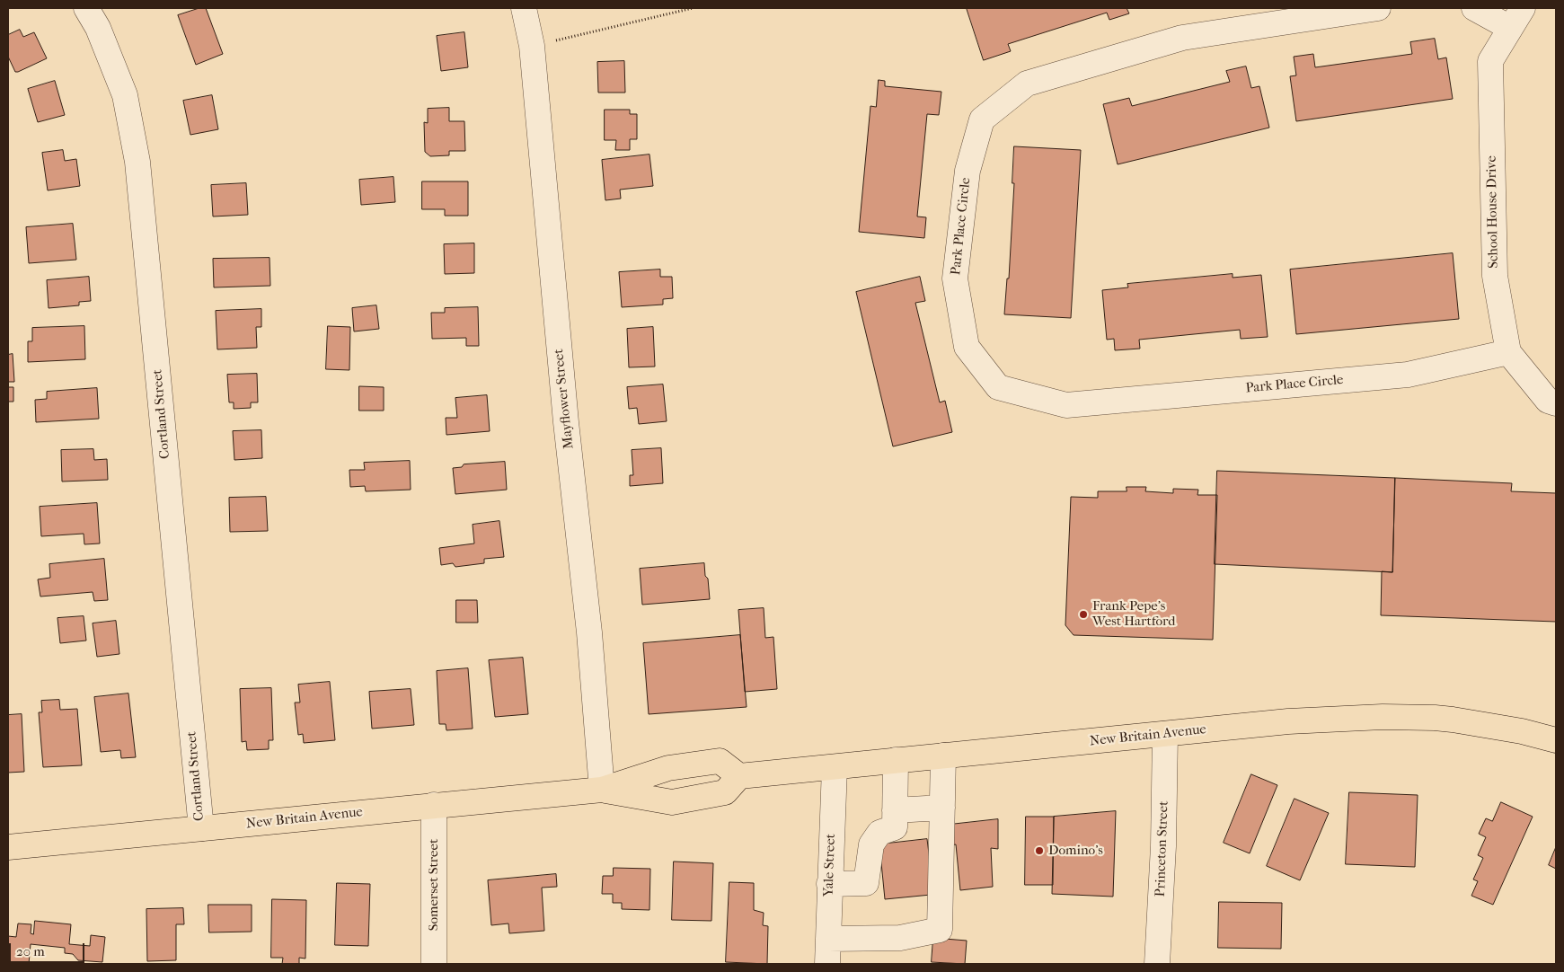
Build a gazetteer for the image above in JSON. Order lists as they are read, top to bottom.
{
  "streets": {
    "main road": ["New Britain Avenue"],
    "street": [
      "School House Drive",
      "Park Place Circle",
      "Mayflower Street",
      "Cortland Street",
      "Princeton Street",
      "Yale Street",
      "Somerset Street"
    ]
  },
  "crossings": [
    ["School House Drive", "Park Place Circle"],
    ["Mayflower Street", "New Britain Avenue"],
    ["Cortland Street", "New Britain Avenue"],
    ["New Britain Avenue", "Princeton Street"],
    ["New Britain Avenue", "Yale Street"],
    ["New Britain Avenue", "Somerset Street"]
  ],
  "places": ["Frank Pepe's West Hartford", "Domino's"],
  "scale_bar": "20 m"
}
